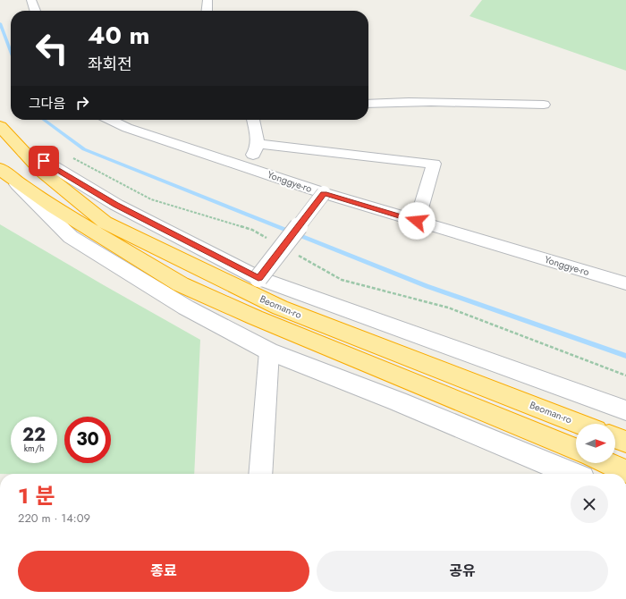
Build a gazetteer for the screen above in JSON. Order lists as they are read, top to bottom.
{
  "streets": {
    "highway": ["Beoman-ro"],
    "street": ["Yonggye-ro"]
  },
  "north": "right",
  "page": {
    "turn": ["40 m", "좌회전"],
    "then": "그다음",
    "speed": "22 km/h",
    "limit": "30",
    "heading": ["1 분", "220 m · 14:09"],
    "buttons": ["종료", "공유"]
  }
}
